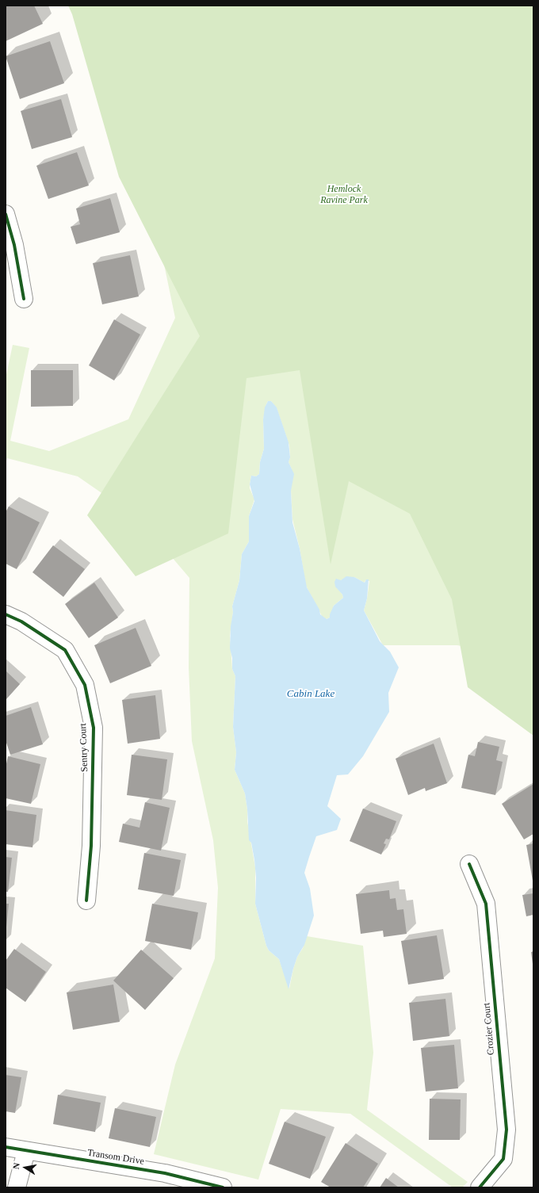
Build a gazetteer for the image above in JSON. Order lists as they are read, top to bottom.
{
  "streets": {
    "street": ["Sentry Court", "Crozier Court", "Transom Drive"]
  },
  "water": ["Cabin Lake"],
  "parks": ["Hemlock Ravine Park"],
  "north": "left"
}
